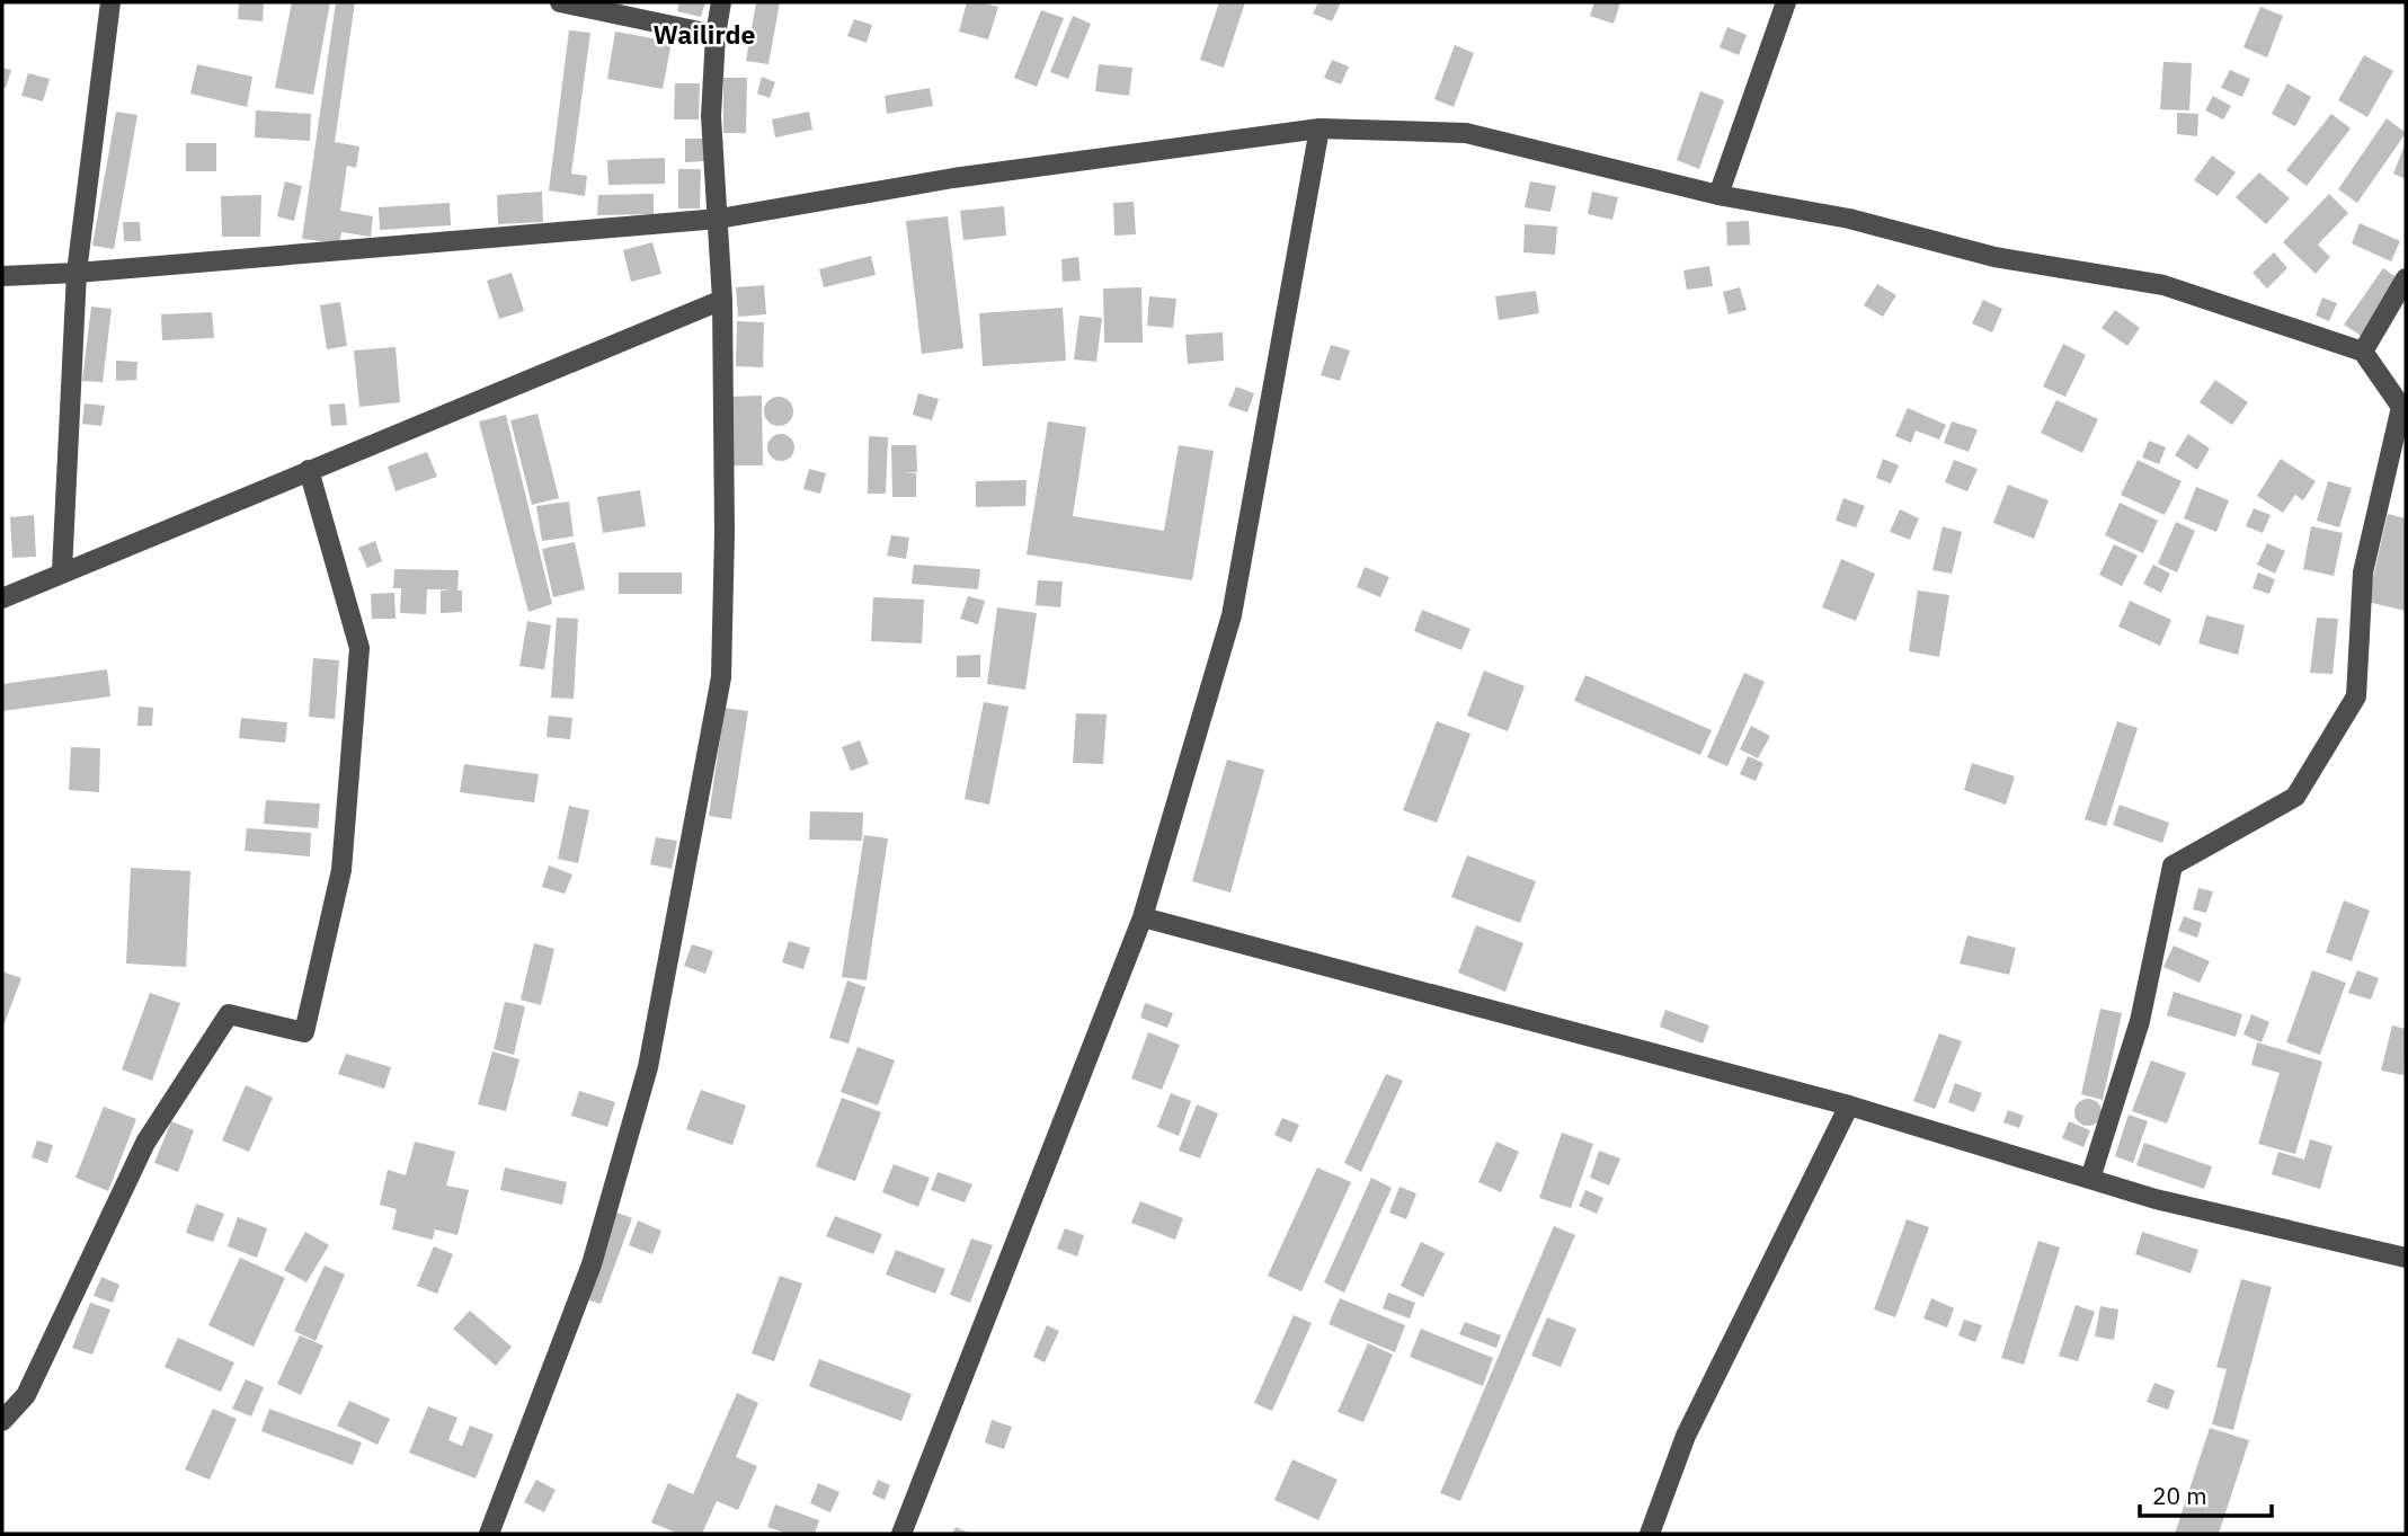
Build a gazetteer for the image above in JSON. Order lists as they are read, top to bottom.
{
  "districts": ["Wailirde"],
  "scale_bar": "20 m"
}
